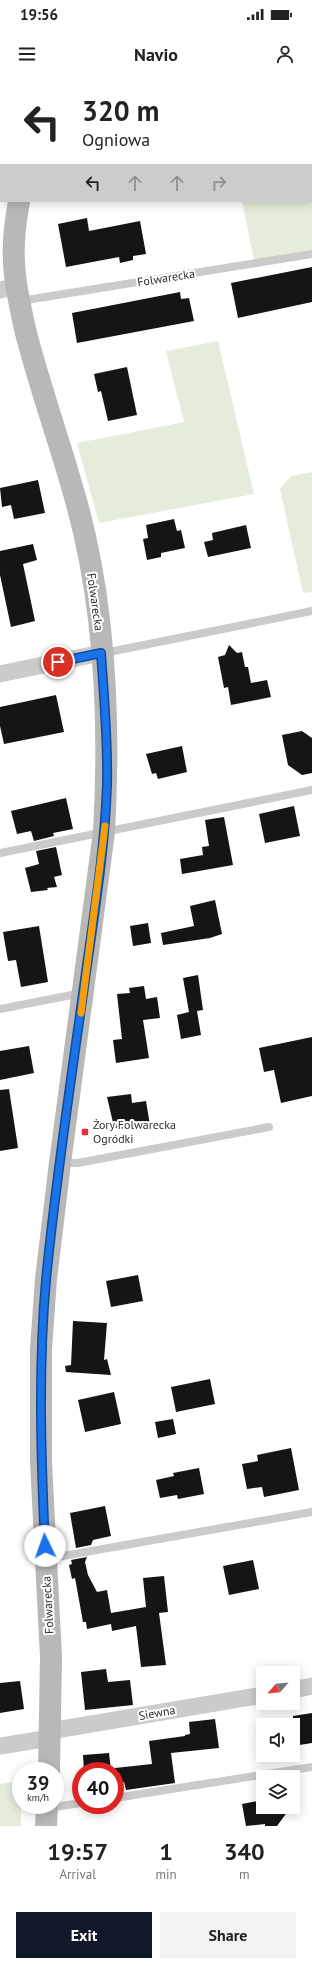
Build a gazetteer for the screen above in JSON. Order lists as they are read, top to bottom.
{
  "streets": {
    "street": ["Folwarecka", "Siewna"]
  },
  "crossings": [
    ["Folwarecka", "Siewna"]
  ],
  "places": {
    "transit": ["Żory Folwarecka Ogródki"]
  },
  "north": "bottom left",
  "page": {
    "status": "19:56",
    "header": "Navio",
    "turn": ["320 m", "Ogniowa"],
    "speed": "39 km/h",
    "limit": "40",
    "eta": [
      "19:57",
      "Arrival",
      "1",
      "min",
      "340",
      "m"
    ],
    "buttons": ["Exit", "Share"]
  }
}
